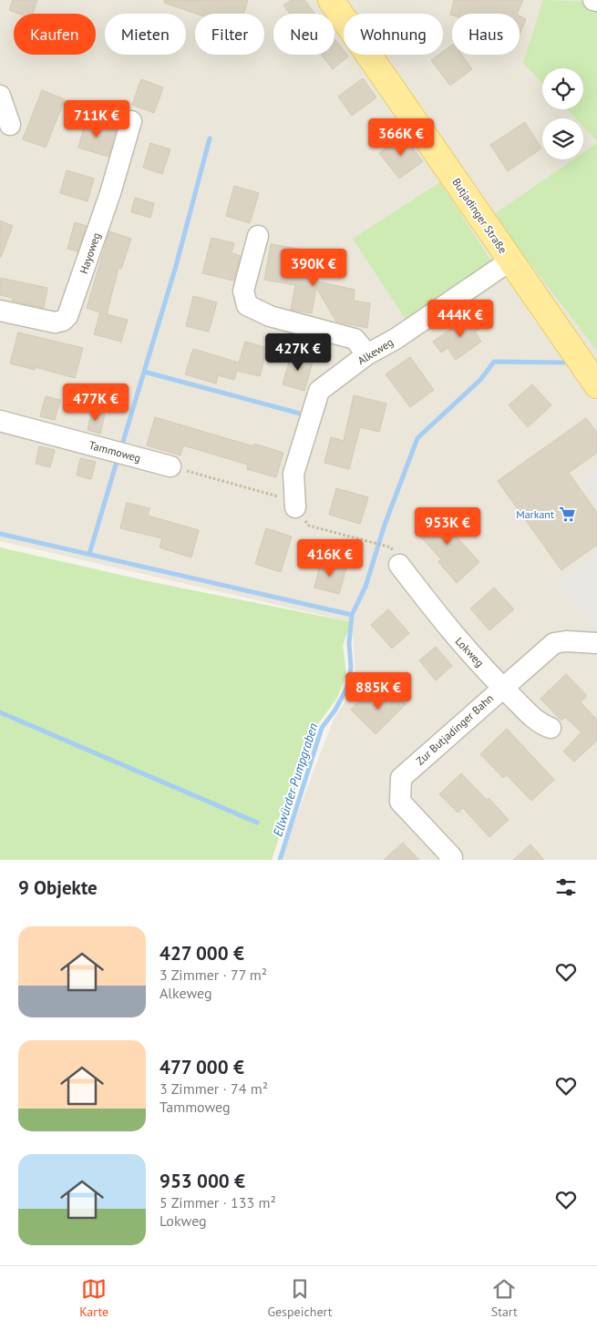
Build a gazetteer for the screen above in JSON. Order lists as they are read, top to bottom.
{
  "streets": {
    "main road": ["Butjadinger Straße"],
    "street": [
      "Hayoweg",
      "Alkeweg",
      "Tammoweg",
      "Lokweg",
      "Zur Butjadinger Bahn"
    ]
  },
  "crossings": [
    ["Butjadinger Straße", "Alkeweg"],
    ["Lokweg", "Zur Butjadinger Bahn"]
  ],
  "water": ["Ellwürder Pumpgraben"],
  "places": {
    "supermarket": ["Markant"]
  },
  "page": {
    "chip": [
      "Kaufen",
      "Mieten",
      "Filter",
      "Neu",
      "Wohnung",
      "Haus"
    ],
    "price": [
      "711K €",
      "366K €",
      "390K €",
      "444K €",
      "427K €",
      "477K €",
      "953K €",
      "416K €",
      "885K €"
    ],
    "heading": "9 Objekte",
    "list": [
      {
        "name": "427 000 €",
        "note": "3 Zimmer · 77 m² · Alkeweg"
      },
      {
        "name": "477 000 €",
        "note": "3 Zimmer · 74 m² · Tammoweg"
      },
      {
        "name": "953 000 €",
        "note": "5 Zimmer · 133 m² · Lokweg"
      }
    ],
    "tabs": ["Karte", "Gespeichert", "Start"]
  }
}
